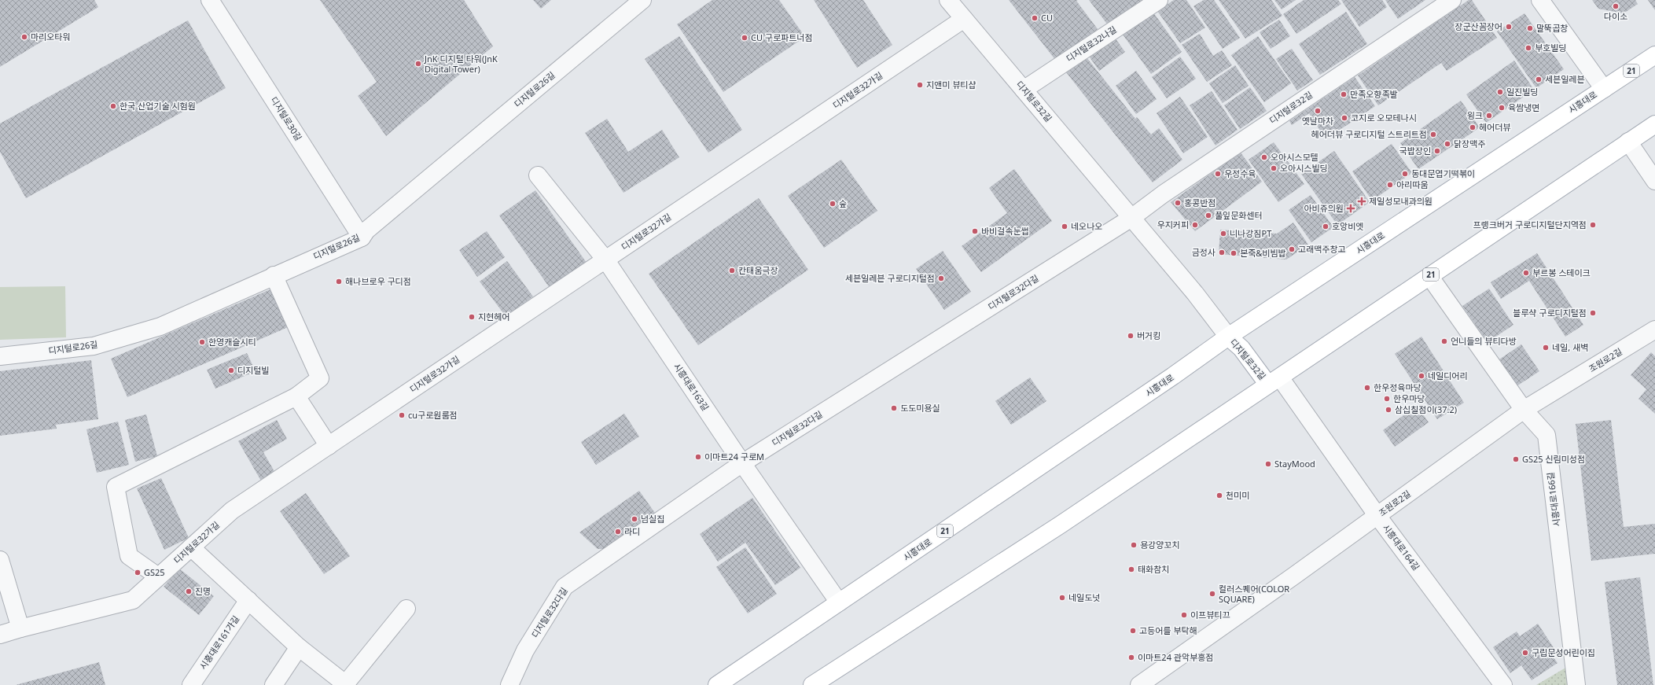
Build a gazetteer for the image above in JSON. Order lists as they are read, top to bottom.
{
  "streets": {
    "main road": ["21", "디지털로32길", "시흥대로"],
    "street": [
      "디지털로32나길",
      "디지털로26길",
      "디지털로32가길",
      "디지털로30길",
      "디지털로32다길",
      "조원로2길",
      "시흥대로163길",
      "시흥대로166길",
      "시흥대로164길",
      "시흥대로161가길"
    ]
  },
  "crossings": [
    ["디지털로32나길", "디지털로32길"],
    ["21", "디지털로32길"],
    ["21", "시흥대로166길"],
    ["21", "시흥대로164길"],
    ["디지털로26길", "디지털로30길"],
    ["디지털로32가길", "디지털로32길"],
    ["디지털로32가길", "시흥대로163길"],
    ["디지털로32길", "시흥대로"],
    ["디지털로32길", "디지털로32다길"],
    ["디지털로32길", "시흥대로164길"],
    ["시흥대로", "시흥대로163길"],
    ["디지털로32다길", "시흥대로163길"],
    ["조원로2길", "시흥대로166길"],
    ["조원로2길", "시흥대로164길"]
  ],
  "places": {
    "other": [
      "다이소",
      "CU",
      "장군산꼼장어",
      "말뚝곱창",
      "마리오타워",
      "CU 구로파트너점",
      "부호빌딩",
      "JnK 디지털 타워(JnK Digital Tower)",
      "세븐일레븐",
      "지앤미 뷰티샵",
      "일진빌딩",
      "만족오향족발",
      "한국 산업기술 시험원",
      "육쌈냉면",
      "옛날마차",
      "윙크",
      "코지로 오모테나시",
      "헤어더뷰",
      "헤어더뷰 구로디지털 스트리트점",
      "닭장맥주",
      "국밥장인",
      "오아시스모텔",
      "오아시스빌딩",
      "우정수육",
      "동대문엽기떡볶이",
      "아리따움",
      "홍콩반점",
      "숲",
      "풀잎문화센터",
      "우지커피",
      "프랭크버거 구로디지털단지역점",
      "네오나오",
      "호앙비엣",
      "바비걸속눈썹",
      "니나강짐PT",
      "고래맥주창고",
      "금정사",
      "본죽&비빔밥",
      "칸태움극장",
      "부르봉 스테이크",
      "세븐일레븐 구로디지털점",
      "해나브로우 구디점",
      "블루샥 구로디지털점",
      "지현헤어",
      "버거킹",
      "언니들의 뷰티다방",
      "한영캐슬시티",
      "네일, 새벽",
      "디지털빌",
      "네일디어리",
      "한우정육마당",
      "한우마당",
      "도도미용실",
      "삼십칠점이(37.2)",
      "cu구로원룸점",
      "이마트24 구로M",
      "GS25 신림미성점",
      "StayMood",
      "천미미",
      "넘실집",
      "라디",
      "용강양꼬치",
      "태화참치",
      "GS25",
      "진명",
      "컬러스퀘어(COLOR SQUARE)",
      "네일도넛",
      "이프뷰티끄",
      "고등어를 부탁해",
      "구립문성어린이집",
      "이마트24 관악부흥점"
    ],
    "health": ["제일성모내과의원", "아비쥬의원"]
  }
}
